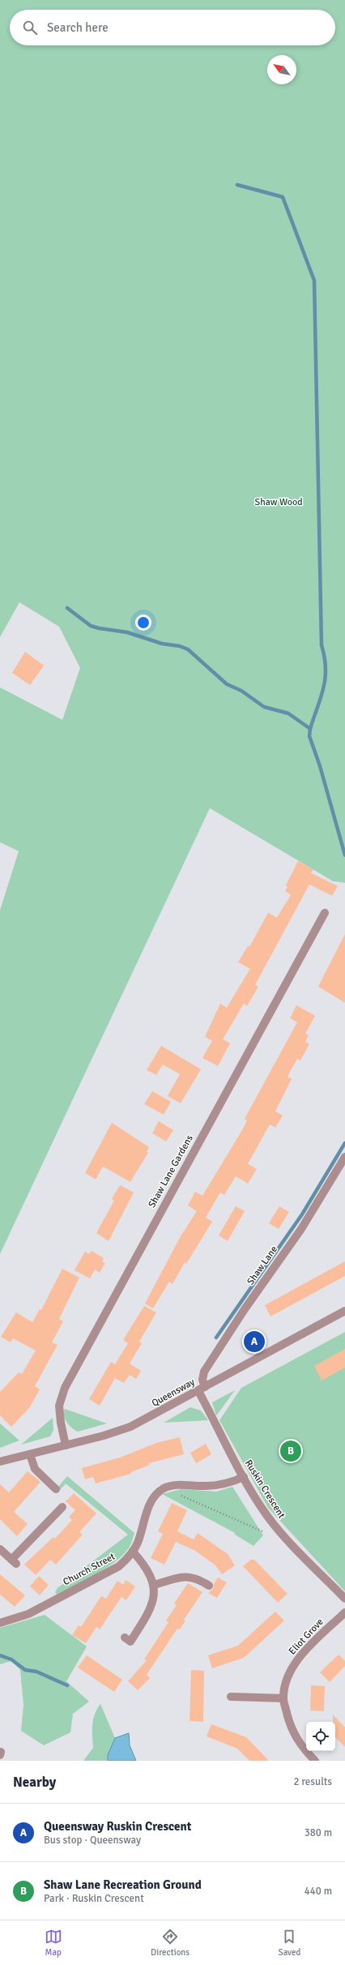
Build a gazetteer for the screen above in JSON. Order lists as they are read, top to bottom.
{
  "streets": {
    "street": [
      "Shaw Lane Gardens",
      "Shaw Lane",
      "Queensway",
      "Ruskin Crescent",
      "Church Street",
      "Eliot Grove"
    ]
  },
  "crossings": [
    ["Shaw Lane Gardens", "Queensway"],
    ["Shaw Lane", "Queensway"],
    ["Shaw Lane", "Ruskin Crescent"],
    ["Queensway", "Ruskin Crescent"]
  ],
  "parks": ["Shaw Wood"],
  "north": "top left",
  "page": {
    "search": "Search here",
    "pins": ["A", "B"],
    "heading": ["Nearby", "2 results"],
    "list": [
      {
        "mark": "A",
        "name": "Queensway Ruskin Crescent",
        "note": "Bus stop · Queensway",
        "value": "380 m"
      },
      {
        "mark": "B",
        "name": "Shaw Lane Recreation Ground",
        "note": "Park · Ruskin Crescent",
        "value": "440 m"
      }
    ],
    "nav": ["Map", "Directions", "Saved"]
  }
}
